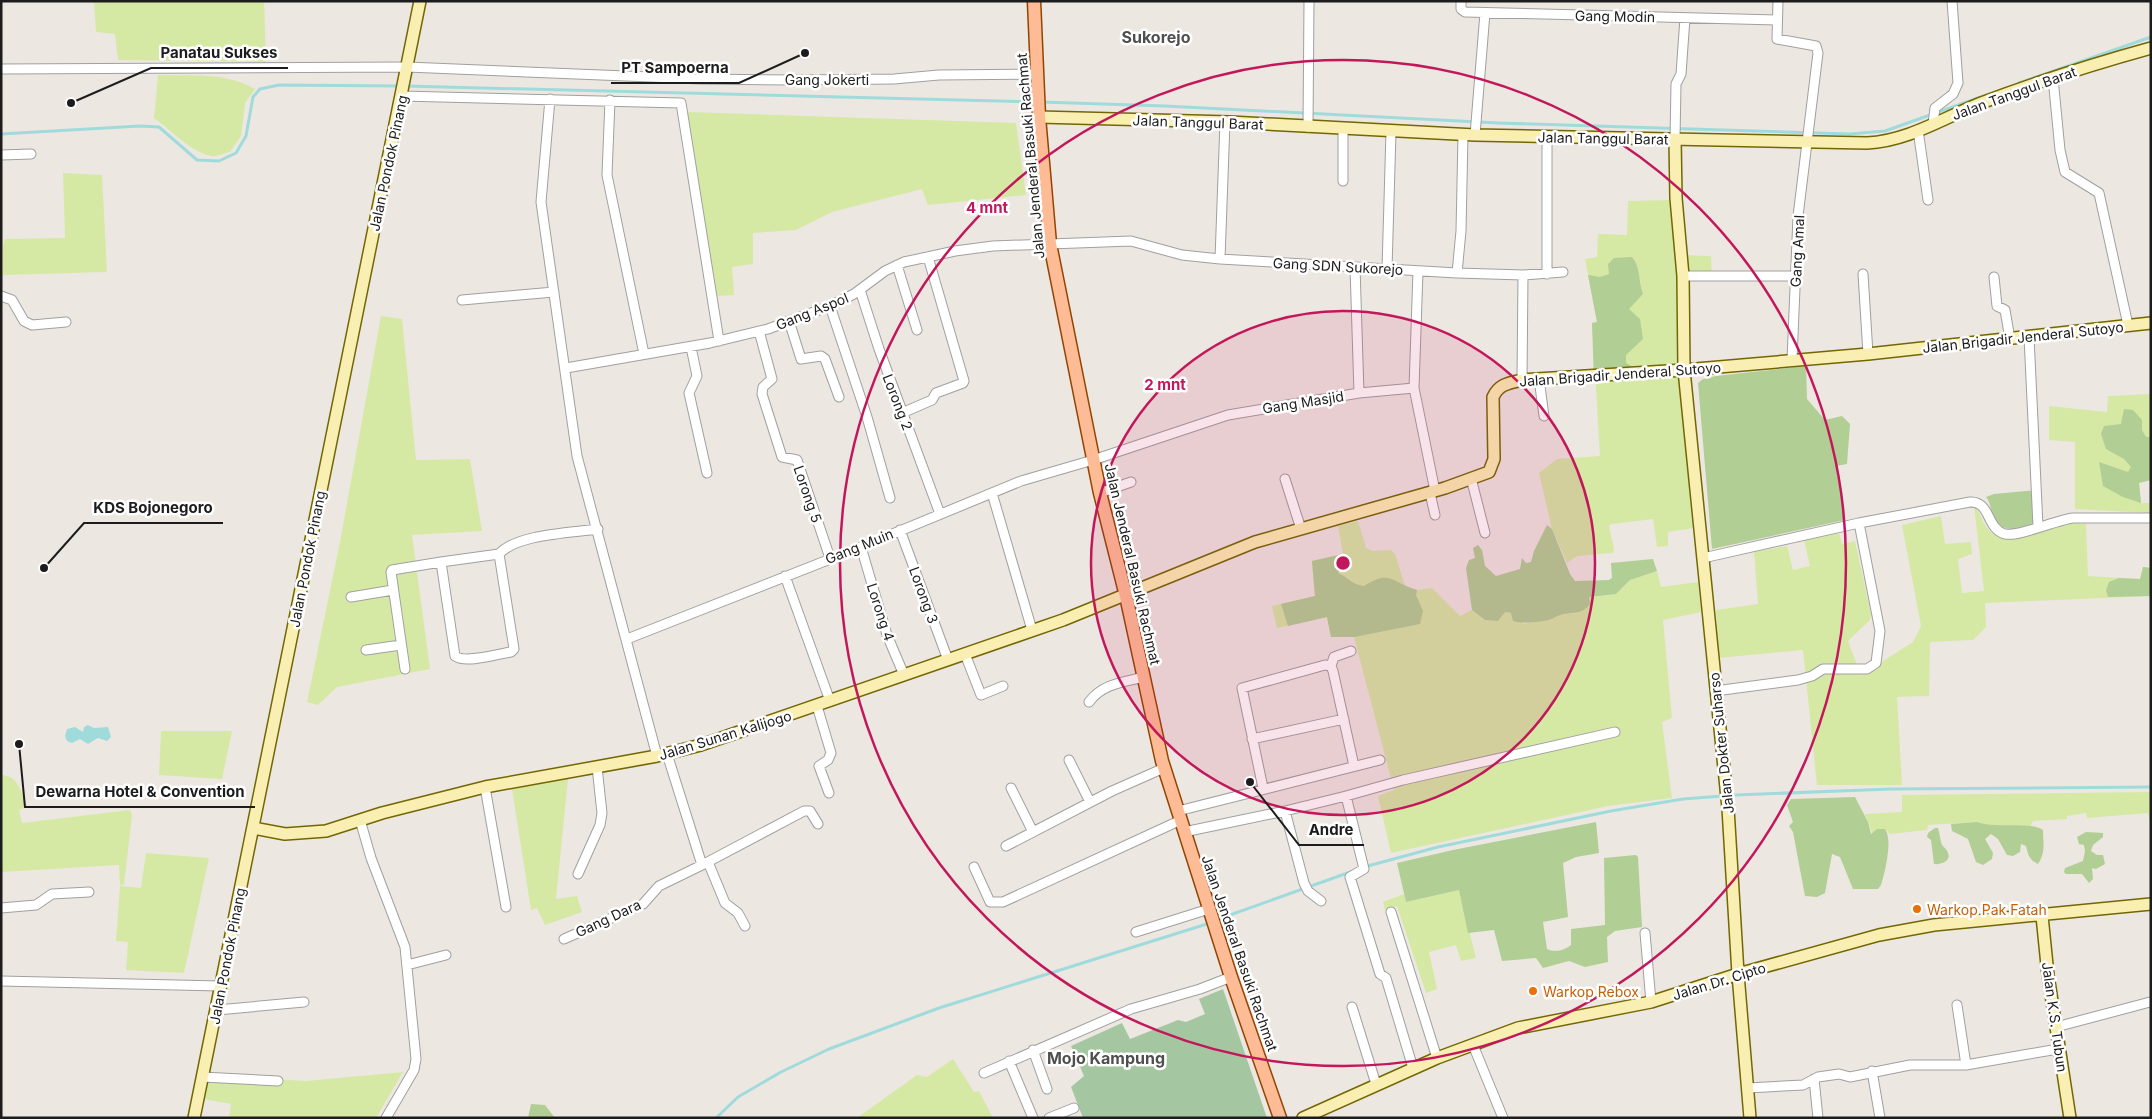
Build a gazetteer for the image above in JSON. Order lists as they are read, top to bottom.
{
  "streets": {
    "main road": ["Jalan Jenderal Basuki Rachmat"],
    "street": [
      "Gang Modin",
      "Gang Jokerti",
      "Jalan Tanggul Barat",
      "Jalan Pondok Pinang",
      "Gang Amal",
      "Gang SDN Sukorejo",
      "Gang Aspol",
      "Jalan Brigadir Jenderal Sutoyo",
      "Lorong 2",
      "Gang Masjid",
      "Lorong 5",
      "Gang Muin",
      "Lorong 3",
      "Lorong 4",
      "Jalan Sunan Kalijogo",
      "Jalan Dokter Suharso",
      "Gang Dara",
      "Jalan Dr. Cipto",
      "Jalan K.S. Tubun"
    ]
  },
  "crossings": [
    ["Gang Modin", "Gang Amal"],
    ["Gang Jokerti", "Jalan Jenderal Basuki Rachmat"],
    ["Gang Jokerti", "Jalan Pondok Pinang"],
    ["Jalan Tanggul Barat", "Jalan Jenderal Basuki Rachmat"],
    ["Jalan Tanggul Barat", "Gang Amal"],
    ["Jalan Tanggul Barat", "Jalan Dokter Suharso"],
    ["Jalan Jenderal Basuki Rachmat", "Gang SDN Sukorejo"],
    ["Jalan Jenderal Basuki Rachmat", "Gang Aspol"],
    ["Jalan Jenderal Basuki Rachmat", "Jalan Brigadir Jenderal Sutoyo"],
    ["Jalan Jenderal Basuki Rachmat", "Gang Masjid"],
    ["Jalan Jenderal Basuki Rachmat", "Gang Muin"],
    ["Jalan Jenderal Basuki Rachmat", "Jalan Sunan Kalijogo"],
    ["Jalan Pondok Pinang", "Jalan Sunan Kalijogo"],
    ["Gang Amal", "Jalan Brigadir Jenderal Sutoyo"],
    ["Gang SDN Sukorejo", "Gang Aspol"],
    ["Gang Aspol", "Lorong 2"],
    ["Gang Aspol", "Lorong 5"],
    ["Jalan Brigadir Jenderal Sutoyo", "Jalan Sunan Kalijogo"],
    ["Jalan Brigadir Jenderal Sutoyo", "Jalan Dokter Suharso"],
    ["Lorong 2", "Gang Muin"],
    ["Gang Masjid", "Gang Muin"],
    ["Lorong 5", "Gang Muin"],
    ["Gang Muin", "Lorong 3"],
    ["Gang Muin", "Lorong 4"],
    ["Lorong 3", "Jalan Sunan Kalijogo"],
    ["Lorong 4", "Jalan Sunan Kalijogo"],
    ["Jalan Dokter Suharso", "Jalan Dr. Cipto"],
    ["Jalan Dr. Cipto", "Jalan K.S. Tubun"]
  ],
  "districts": ["Sukorejo", "Mojo Kampung"],
  "places": [
    "PT Sampoerna",
    "Panatau Sukses",
    "KDS Bojonegoro",
    "Dewarna Hotel & Convention",
    "Andre",
    "Warkop Pak Fatah",
    "Warkop Rebox"
  ],
  "rings": ["4 mnt", "2 mnt"]
}
